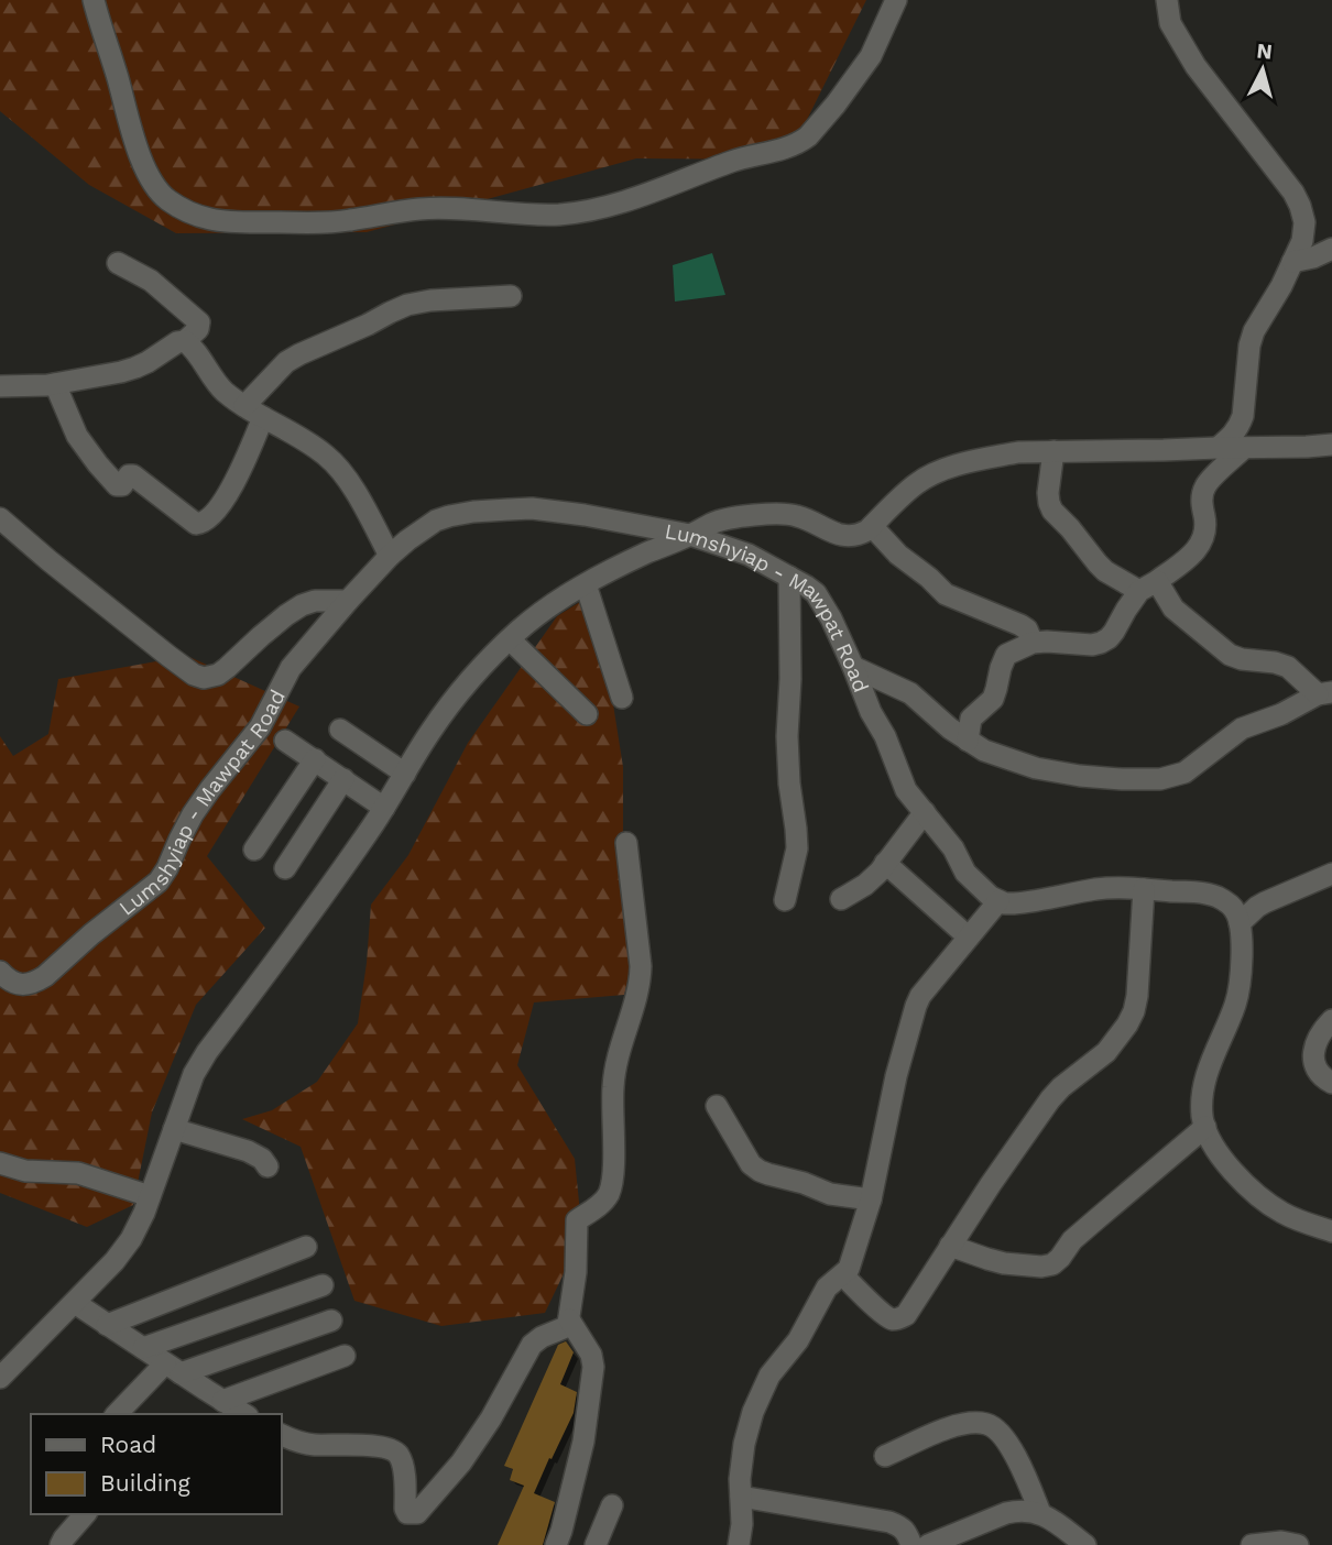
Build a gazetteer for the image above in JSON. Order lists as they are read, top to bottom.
{
  "streets": {
    "street": ["Lumshyiap - Mawpat Road"]
  },
  "legend": ["Road", "Building"],
  "north": "top"
}
